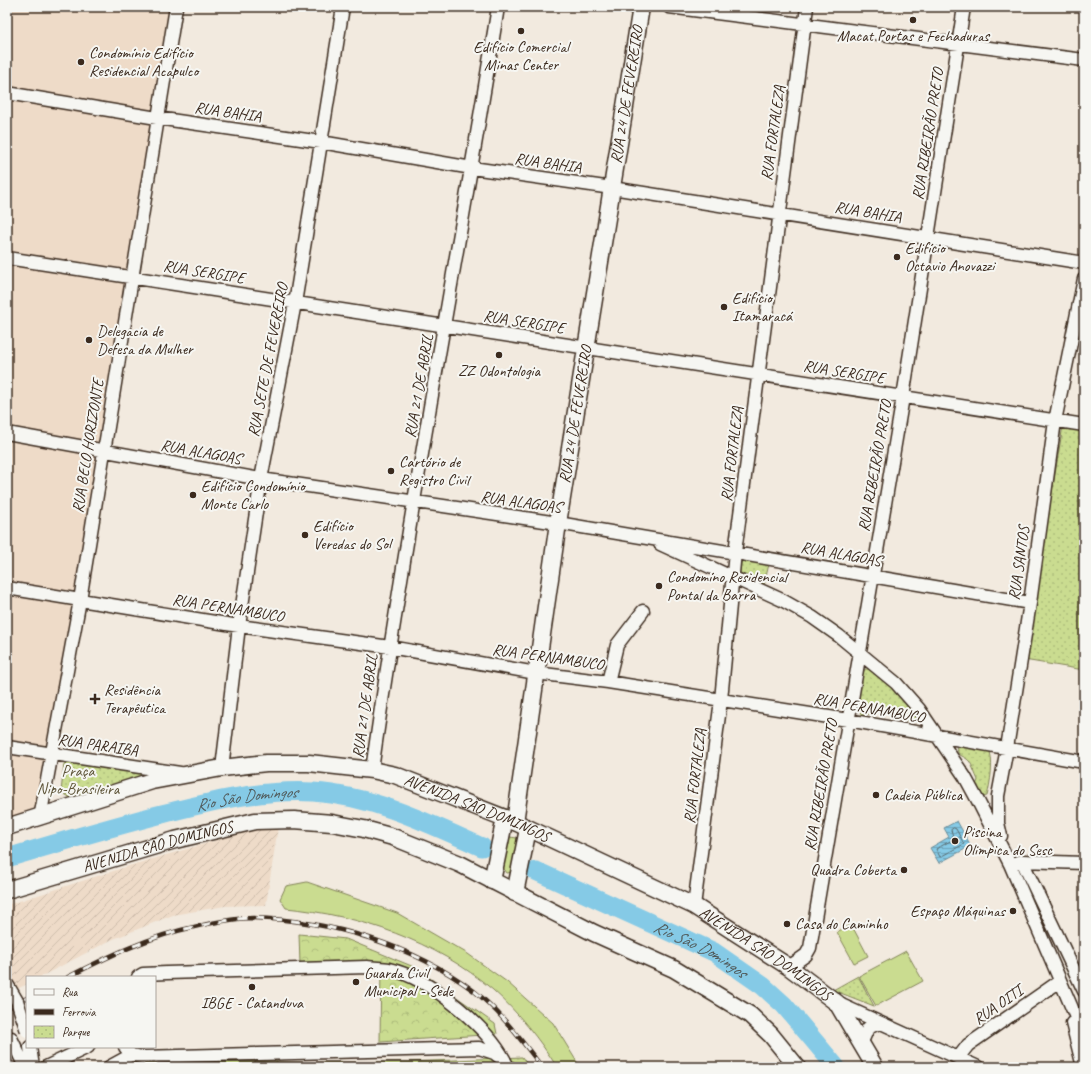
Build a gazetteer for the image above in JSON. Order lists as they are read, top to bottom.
{
  "streets": {
    "main road": ["RUA 24 DE FEVEREIRO", "AVENIDA SÃO DOMINGOS"],
    "street": [
      "RUA BAHIA",
      "RUA FORTALEZA",
      "RUA RIBEIRÃO PRETO",
      "RUA SERGIPE",
      "RUA SETE DE FEVEREIRO",
      "RUA 21 DE ABRIL",
      "RUA BELO HORIZONTE",
      "RUA ALAGOAS",
      "RUA SANTOS",
      "RUA PERNAMBUCO",
      "RUA PARAIBA",
      "RUA OITI"
    ]
  },
  "crossings": [
    ["RUA 24 DE FEVEREIRO", "RUA BAHIA"],
    ["RUA 24 DE FEVEREIRO", "RUA SERGIPE"],
    ["RUA 24 DE FEVEREIRO", "RUA ALAGOAS"],
    ["RUA 24 DE FEVEREIRO", "RUA PERNAMBUCO"],
    ["RUA 24 DE FEVEREIRO", "AVENIDA SÃO DOMINGOS"],
    ["RUA BAHIA", "RUA FORTALEZA"],
    ["RUA BAHIA", "RUA RIBEIRÃO PRETO"],
    ["RUA BAHIA", "RUA SETE DE FEVEREIRO"],
    ["RUA BAHIA", "RUA 21 DE ABRIL"],
    ["RUA BAHIA", "RUA BELO HORIZONTE"],
    ["RUA FORTALEZA", "RUA SERGIPE"],
    ["RUA FORTALEZA", "RUA ALAGOAS"],
    ["RUA FORTALEZA", "RUA PERNAMBUCO"],
    ["RUA FORTALEZA", "AVENIDA SÃO DOMINGOS"],
    ["RUA RIBEIRÃO PRETO", "RUA SERGIPE"],
    ["RUA RIBEIRÃO PRETO", "RUA ALAGOAS"],
    ["RUA RIBEIRÃO PRETO", "RUA PERNAMBUCO"],
    ["RUA RIBEIRÃO PRETO", "AVENIDA SÃO DOMINGOS"],
    ["RUA SERGIPE", "RUA SETE DE FEVEREIRO"],
    ["RUA SERGIPE", "RUA 21 DE ABRIL"],
    ["RUA SERGIPE", "RUA BELO HORIZONTE"],
    ["RUA SERGIPE", "RUA SANTOS"],
    ["RUA SETE DE FEVEREIRO", "RUA ALAGOAS"],
    ["RUA SETE DE FEVEREIRO", "RUA PERNAMBUCO"],
    ["RUA SETE DE FEVEREIRO", "AVENIDA SÃO DOMINGOS"],
    ["RUA 21 DE ABRIL", "RUA ALAGOAS"],
    ["RUA 21 DE ABRIL", "RUA PERNAMBUCO"],
    ["RUA 21 DE ABRIL", "AVENIDA SÃO DOMINGOS"],
    ["RUA BELO HORIZONTE", "RUA ALAGOAS"],
    ["RUA BELO HORIZONTE", "RUA PERNAMBUCO"],
    ["RUA BELO HORIZONTE", "RUA PARAIBA"],
    ["RUA BELO HORIZONTE", "AVENIDA SÃO DOMINGOS"],
    ["RUA ALAGOAS", "RUA SANTOS"],
    ["RUA SANTOS", "RUA PERNAMBUCO"],
    ["RUA PARAIBA", "AVENIDA SÃO DOMINGOS"]
  ],
  "water": ["Rio São Domingos"],
  "parks": ["Praça Nipo-Brasileira"],
  "places": {
    "other": [
      "Macat Portas e Fechaduras",
      "Edifício Comercial Minas Center",
      "Condomínio Edifício Residencial Acapulco",
      "Edifício Octavio Anovazzi",
      "Edifício Itamaracá",
      "Delegacia de Defesa da Mulher",
      "ZZ Odontologia",
      "Cartório de Registro Civil",
      "Edifício Condomínio Monte Carlo",
      "Edifício Veredas do Sol",
      "Condomíno Residencial Pontal da Barra",
      "Cadeia Pública",
      "Piscina Olimpica do Sesc",
      "Quadra Coberta",
      "Espaço Máquinas",
      "Casa do Caminho",
      "Guarda Civil Municipal - Sede",
      "IBGE - Catanduva"
    ],
    "health": ["Residência Terapêutica"]
  },
  "legend": ["Rua", "Ferrovia", "Parque"]
}
